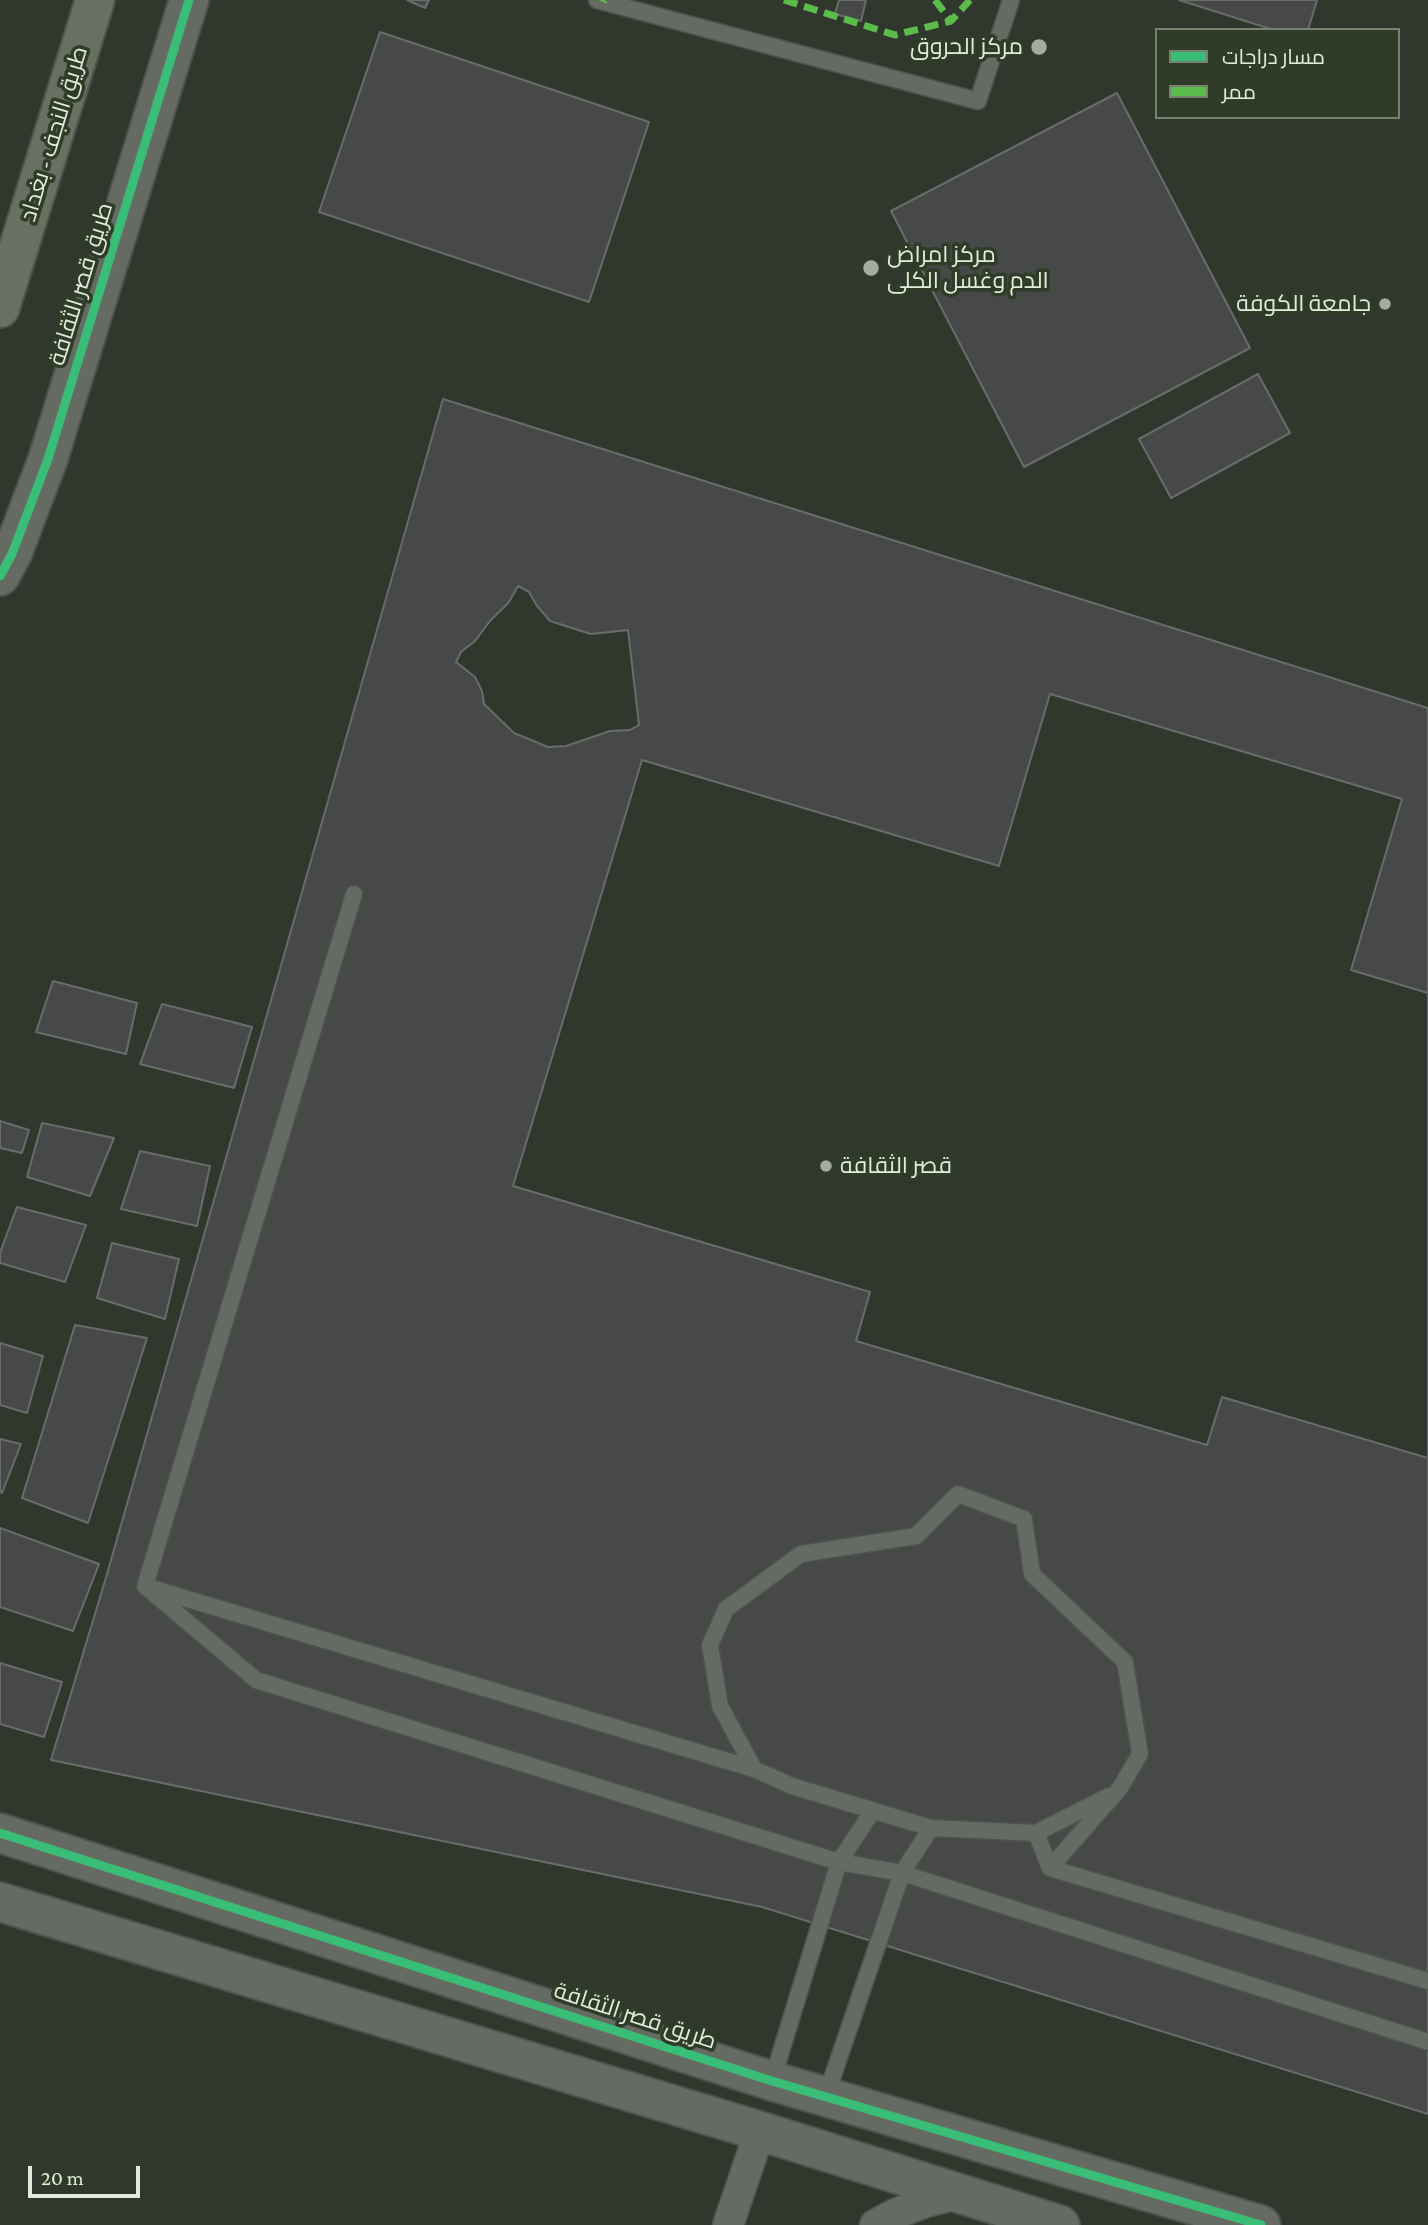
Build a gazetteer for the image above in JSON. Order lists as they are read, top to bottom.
{
  "streets": {
    "main road": ["طريق النجف - بغداد"],
    "street": ["طريق قصر الثقافة"]
  },
  "places": [
    "مركز الحروق",
    "مركز امراض الدم وغسل الكلى",
    "جامعة الكوفة",
    "قصر الثقافة"
  ],
  "legend": ["مسار دراجات", "ممر"],
  "scale_bar": "20 m"
}
